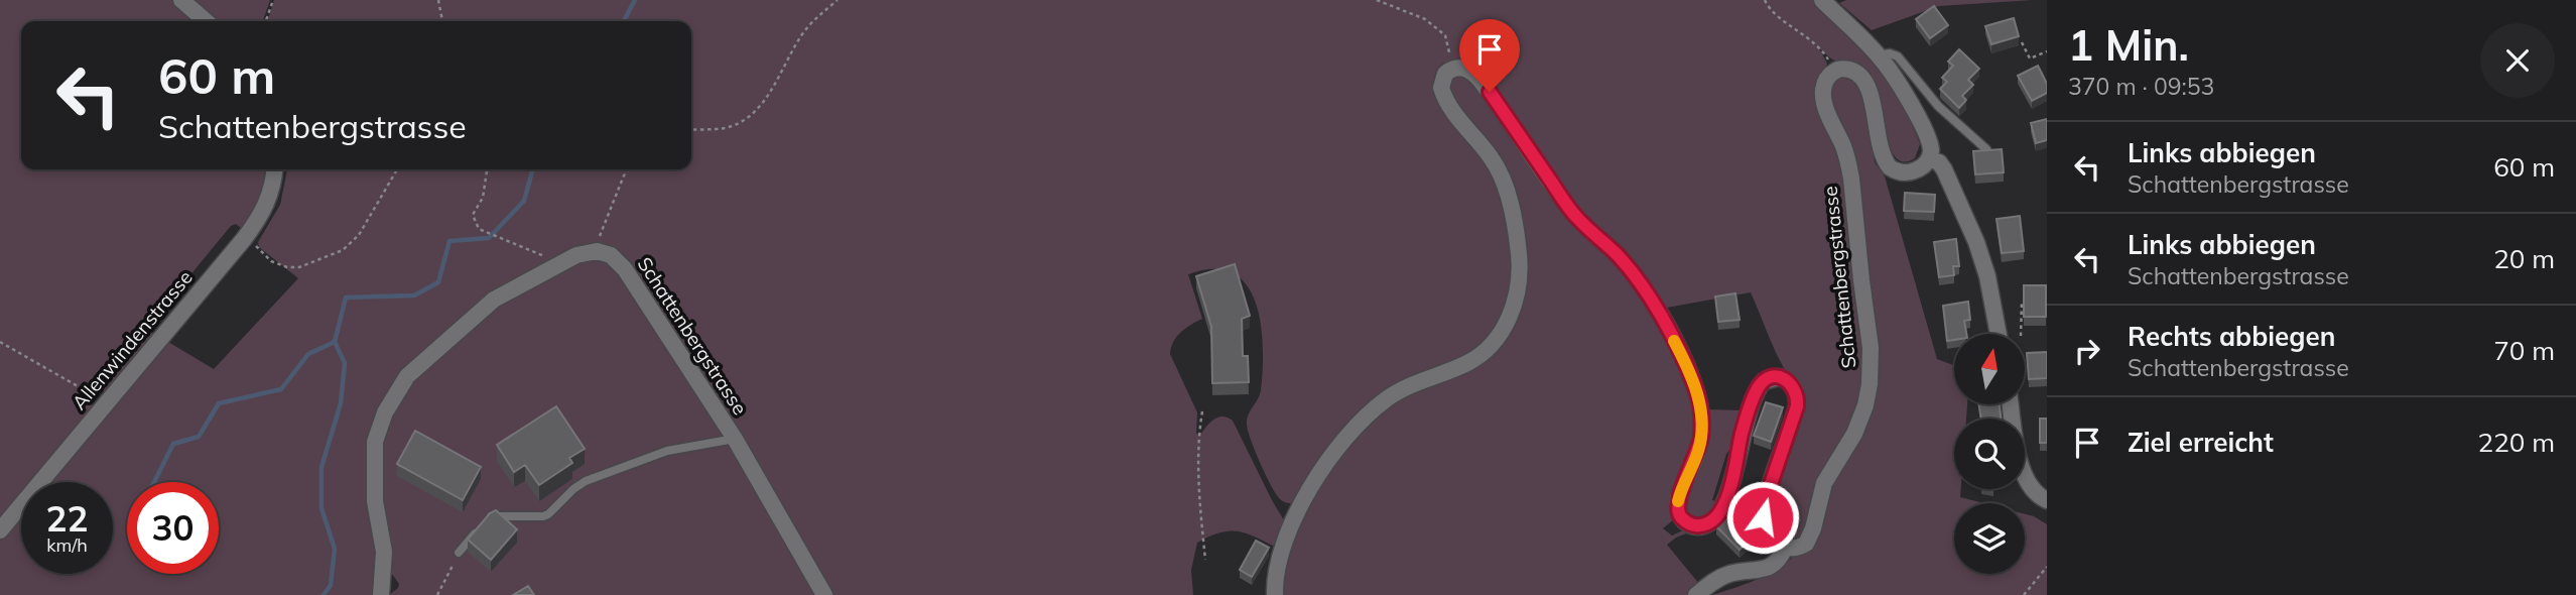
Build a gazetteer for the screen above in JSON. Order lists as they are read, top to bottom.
{
  "streets": {
    "street": ["Schattenbergstrasse", "Allenwindenstrasse"]
  },
  "north": "top",
  "page": {
    "heading": ["1 Min.", "370 m · 09:53"],
    "turn": ["60 m", "Schattenbergstrasse"],
    "list": [
      {
        "name": "Links abbiegen",
        "note": "Schattenbergstrasse",
        "value": "60 m"
      },
      {
        "name": "Links abbiegen",
        "note": "Schattenbergstrasse",
        "value": "20 m"
      },
      {
        "name": "Rechts abbiegen",
        "note": "Schattenbergstrasse",
        "value": "70 m"
      },
      {
        "name": "Ziel erreicht",
        "value": "220 m"
      }
    ],
    "speed": "22 km/h",
    "limit": "30"
  }
}
